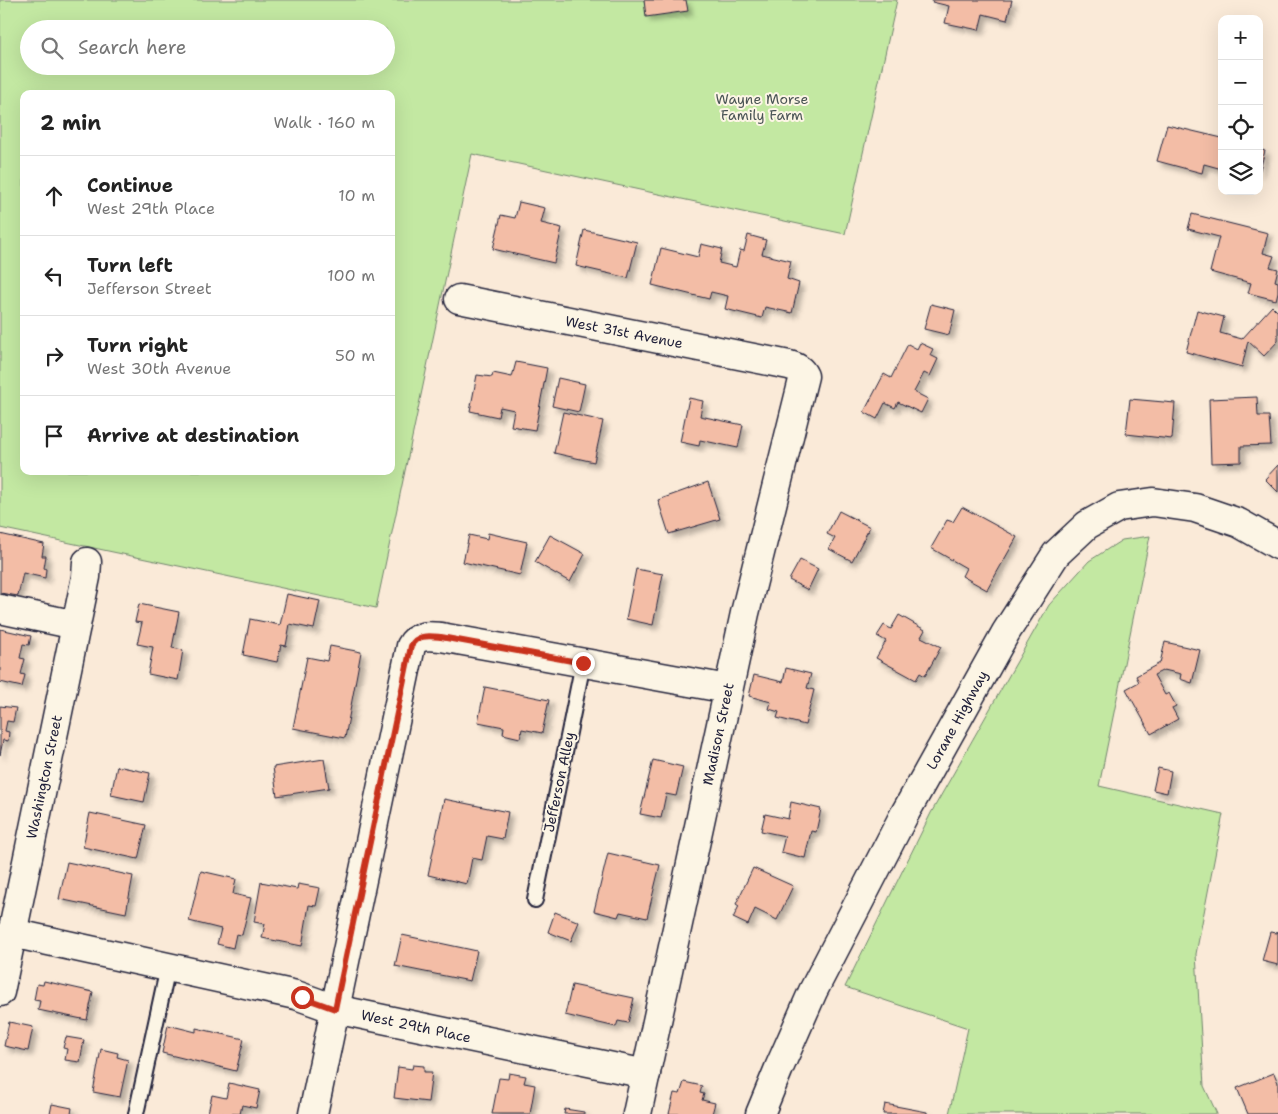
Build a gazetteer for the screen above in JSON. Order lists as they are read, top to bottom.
{
  "streets": {
    "street": [
      "West 31st Avenue",
      "Lorane Highway",
      "Madison Street",
      "Washington Street",
      "West 29th Place"
    ],
    "lane": ["Jefferson Alley"]
  },
  "crossings": [
    ["West 31st Avenue", "Madison Street"],
    ["Madison Street", "West 29th Place"],
    ["Washington Street", "West 29th Place"]
  ],
  "parks": ["Wayne Morse Family Farm"],
  "page": {
    "map_buttons": ["+", "−"],
    "search": "Search here",
    "heading": ["2 min", "Walk · 160 m"],
    "list": [
      ["Continue", "West 29th Place", "10 m"],
      ["Turn left", "Jefferson Street", "100 m"],
      ["Turn right", "West 30th Avenue", "50 m"],
      "Arrive at destination"
    ]
  }
}
